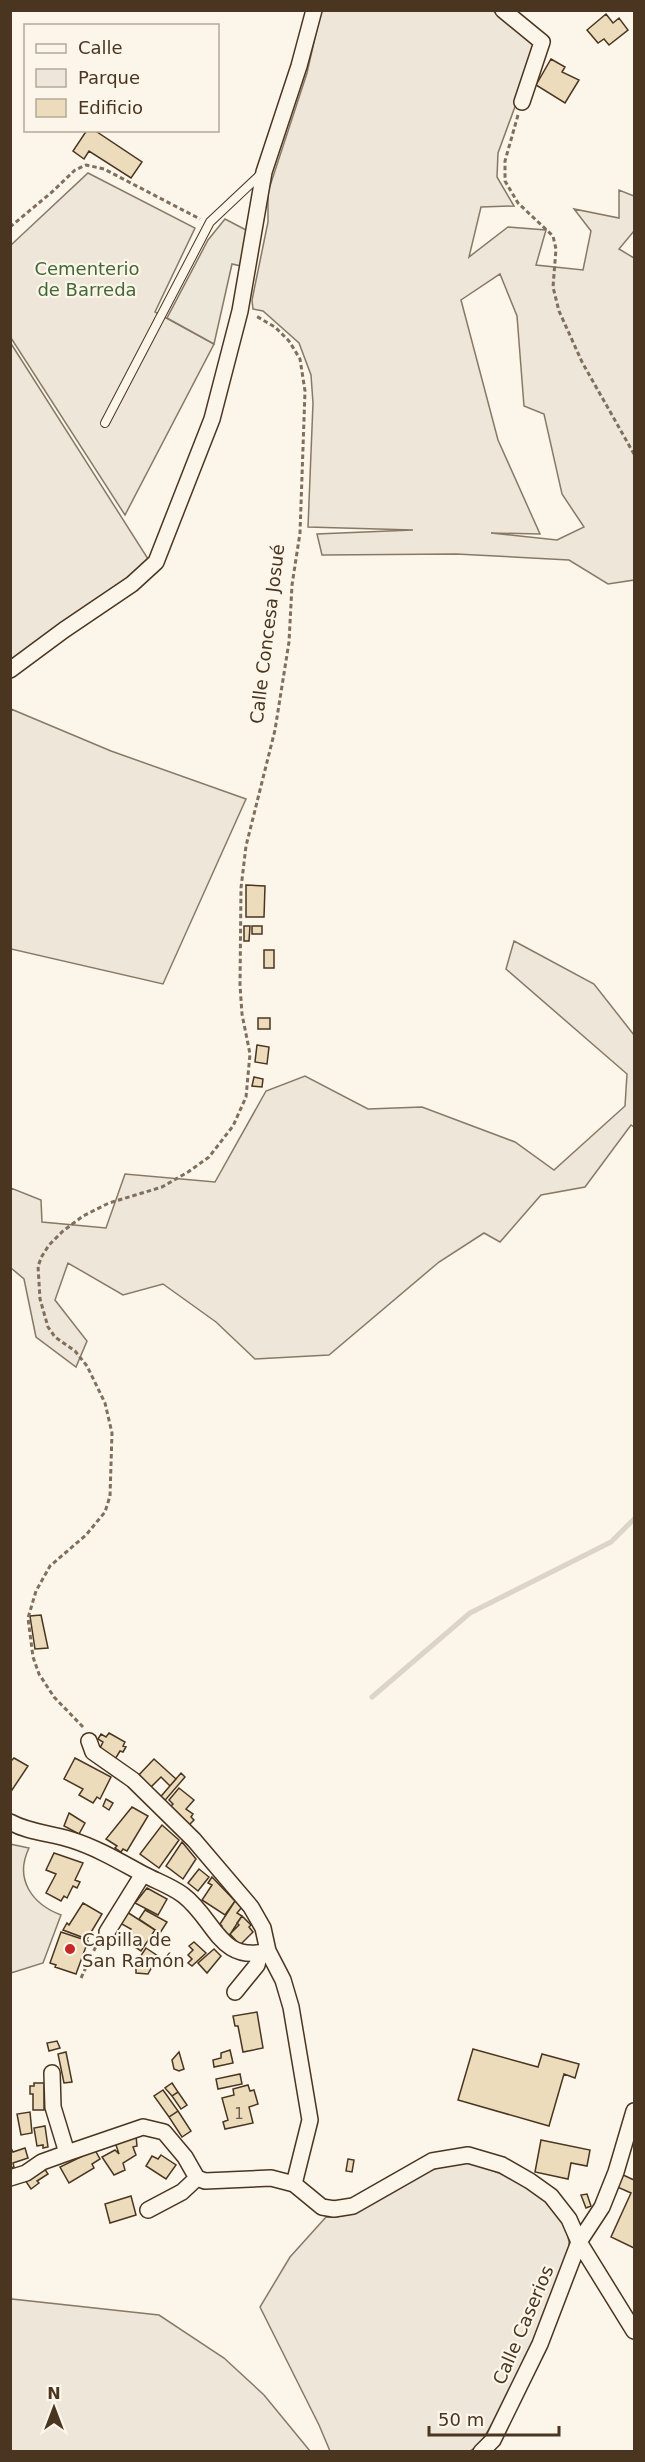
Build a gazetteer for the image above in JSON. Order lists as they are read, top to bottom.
{
  "streets": {
    "street": ["Calle Caserios"],
    "path": ["Calle Concesa Josué"]
  },
  "parks": ["Cementerio de Barreda"],
  "places": ["Capilla de San Ramón"],
  "house_numbers": ["1"],
  "legend": ["Calle", "Parque", "Edificio"],
  "scale_bar": "50 m",
  "north": "top"
}
